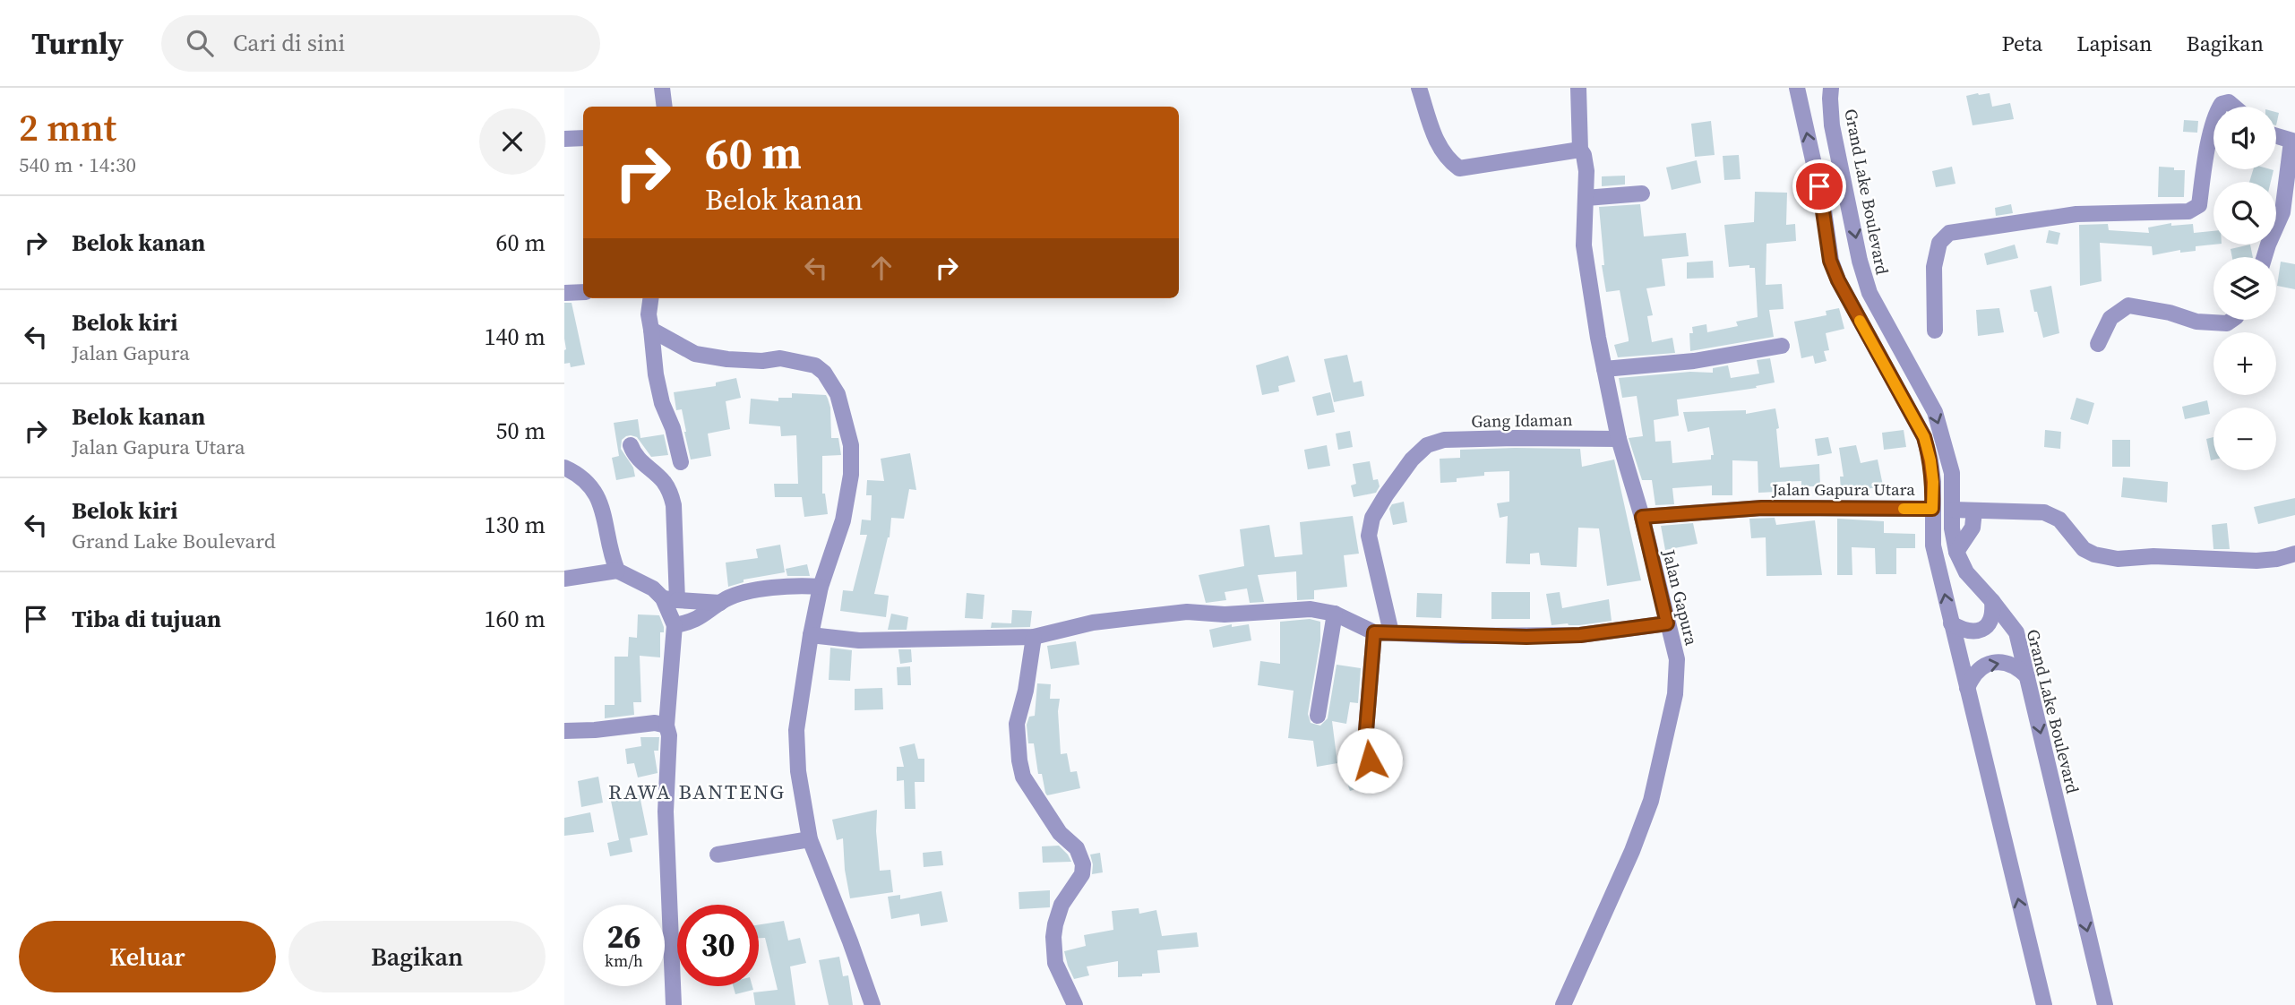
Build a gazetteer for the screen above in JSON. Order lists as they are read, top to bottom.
{
  "streets": {
    "street": [
      "Grand Lake Boulevard",
      "Gang Idaman",
      "Jalan Gapura Utara",
      "Jalan Gapura"
    ]
  },
  "crossings": [
    ["Gang Idaman", "Jalan Gapura"],
    ["Jalan Gapura Utara", "Jalan Gapura"]
  ],
  "districts": ["RAWA BANTENG"],
  "page": {
    "header": "Turnly",
    "search": "Cari di sini",
    "nav": ["Peta", "Lapisan", "Bagikan"],
    "heading": ["2 mnt", "540 m · 14:30"],
    "map_buttons": ["+", "−"],
    "turn": ["60 m", "Belok kanan"],
    "list": [
      {
        "name": "Belok kanan",
        "value": "60 m"
      },
      {
        "name": "Belok kiri",
        "note": "Jalan Gapura",
        "value": "140 m"
      },
      {
        "name": "Belok kanan",
        "note": "Jalan Gapura Utara",
        "value": "50 m"
      },
      {
        "name": "Belok kiri",
        "note": "Grand Lake Boulevard",
        "value": "130 m"
      },
      {
        "name": "Tiba di tujuan",
        "value": "160 m"
      }
    ],
    "speed": "26 km/h",
    "limit": "30",
    "buttons": ["Keluar", "Bagikan"]
  }
}
